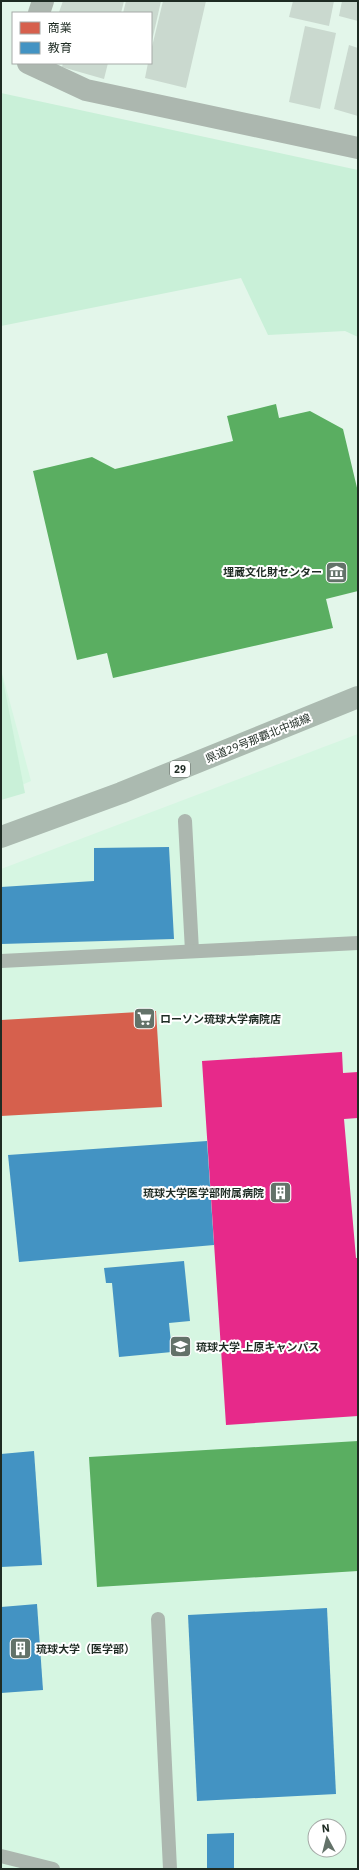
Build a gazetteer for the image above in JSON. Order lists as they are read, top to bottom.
{
  "streets": {
    "main road": ["県道29号那覇北中城線", "29"]
  },
  "places": {
    "museum": ["埋蔵文化財センター"],
    "supermarket": ["ローソン琉球大学病院店"],
    "building": ["琉球大学医学部附属病院", "琉球大学（医学部）"],
    "school or university": ["琉球大学 上原キャンパス"]
  },
  "legend": ["商業", "教育"],
  "north": "top"
}
